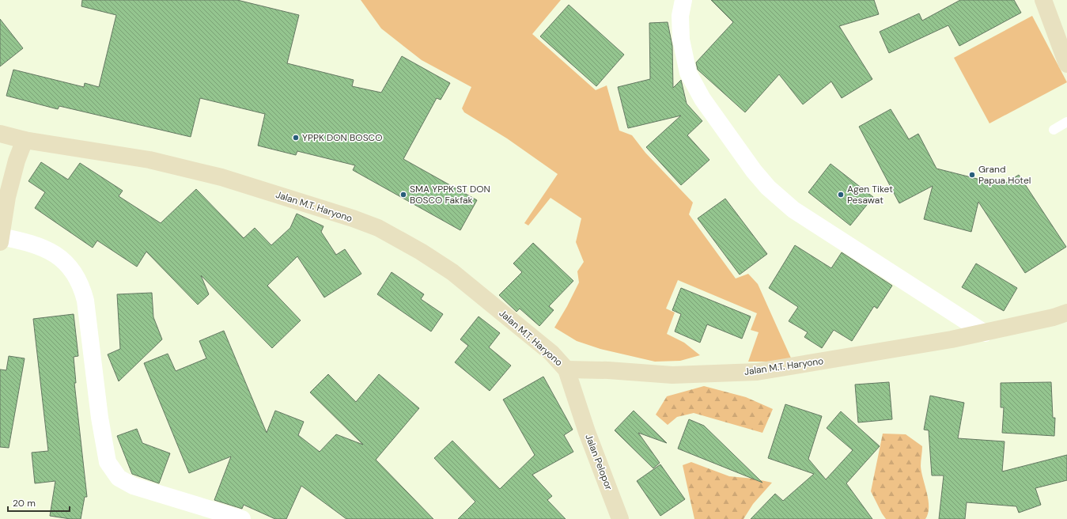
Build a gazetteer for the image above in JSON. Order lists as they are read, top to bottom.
{
  "streets": {
    "main road": ["Jalan M.T. Haryono", "Jalan Pelopor"]
  },
  "crossings": [
    ["Jalan M.T. Haryono", "Jalan Pelopor"]
  ],
  "places": [
    "YPPK DON BOSCO",
    "Grand Papua Hotel",
    "SMA YPPK ST DON BOSCO Fakfak",
    "Agen Tiket Pesawat"
  ],
  "scale_bar": "20 m"
}
